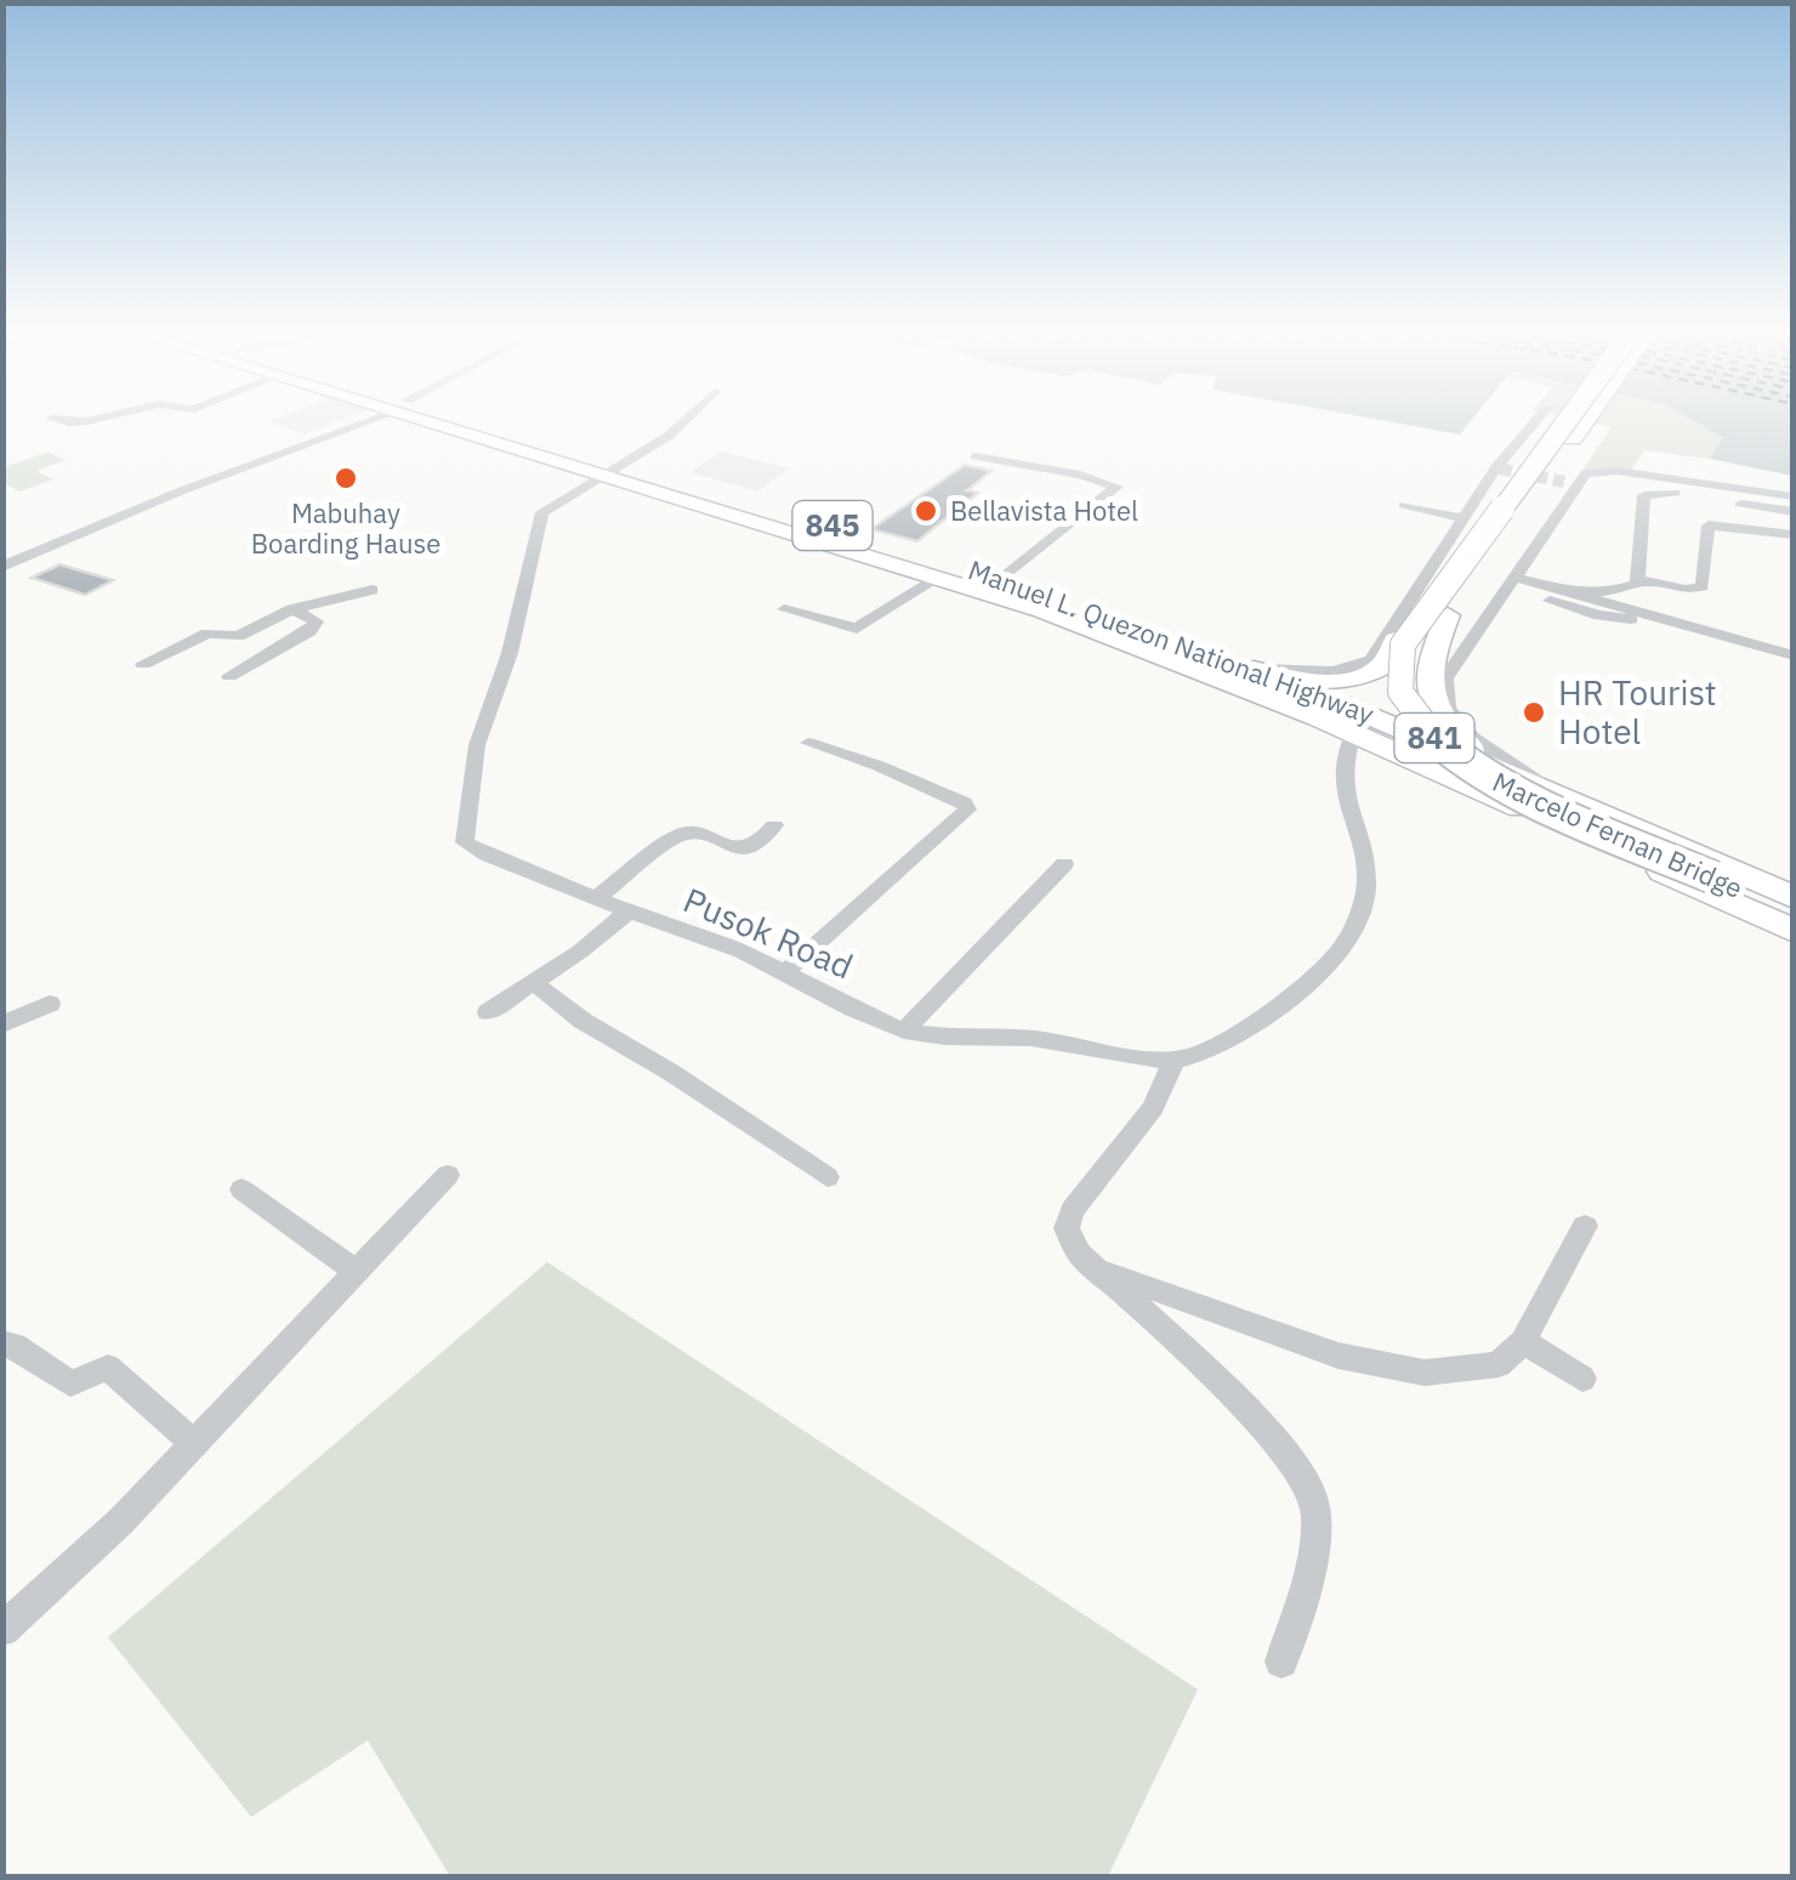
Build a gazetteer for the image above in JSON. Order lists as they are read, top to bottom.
{
  "streets": {
    "main road": [
      "845",
      "Manuel L. Quezon National Highway",
      "841",
      "Marcelo Fernan Bridge"
    ],
    "street": ["Pusok Road"]
  },
  "crossings": [
    ["Manuel L. Quezon National Highway", "Marcelo Fernan Bridge"],
    ["Manuel L. Quezon National Highway", "Pusok Road"],
    ["841", "Marcelo Fernan Bridge"]
  ],
  "places": ["Mabuhay Boarding Hause", "Bellavista Hotel", "HR Tourist Hotel"]
}
